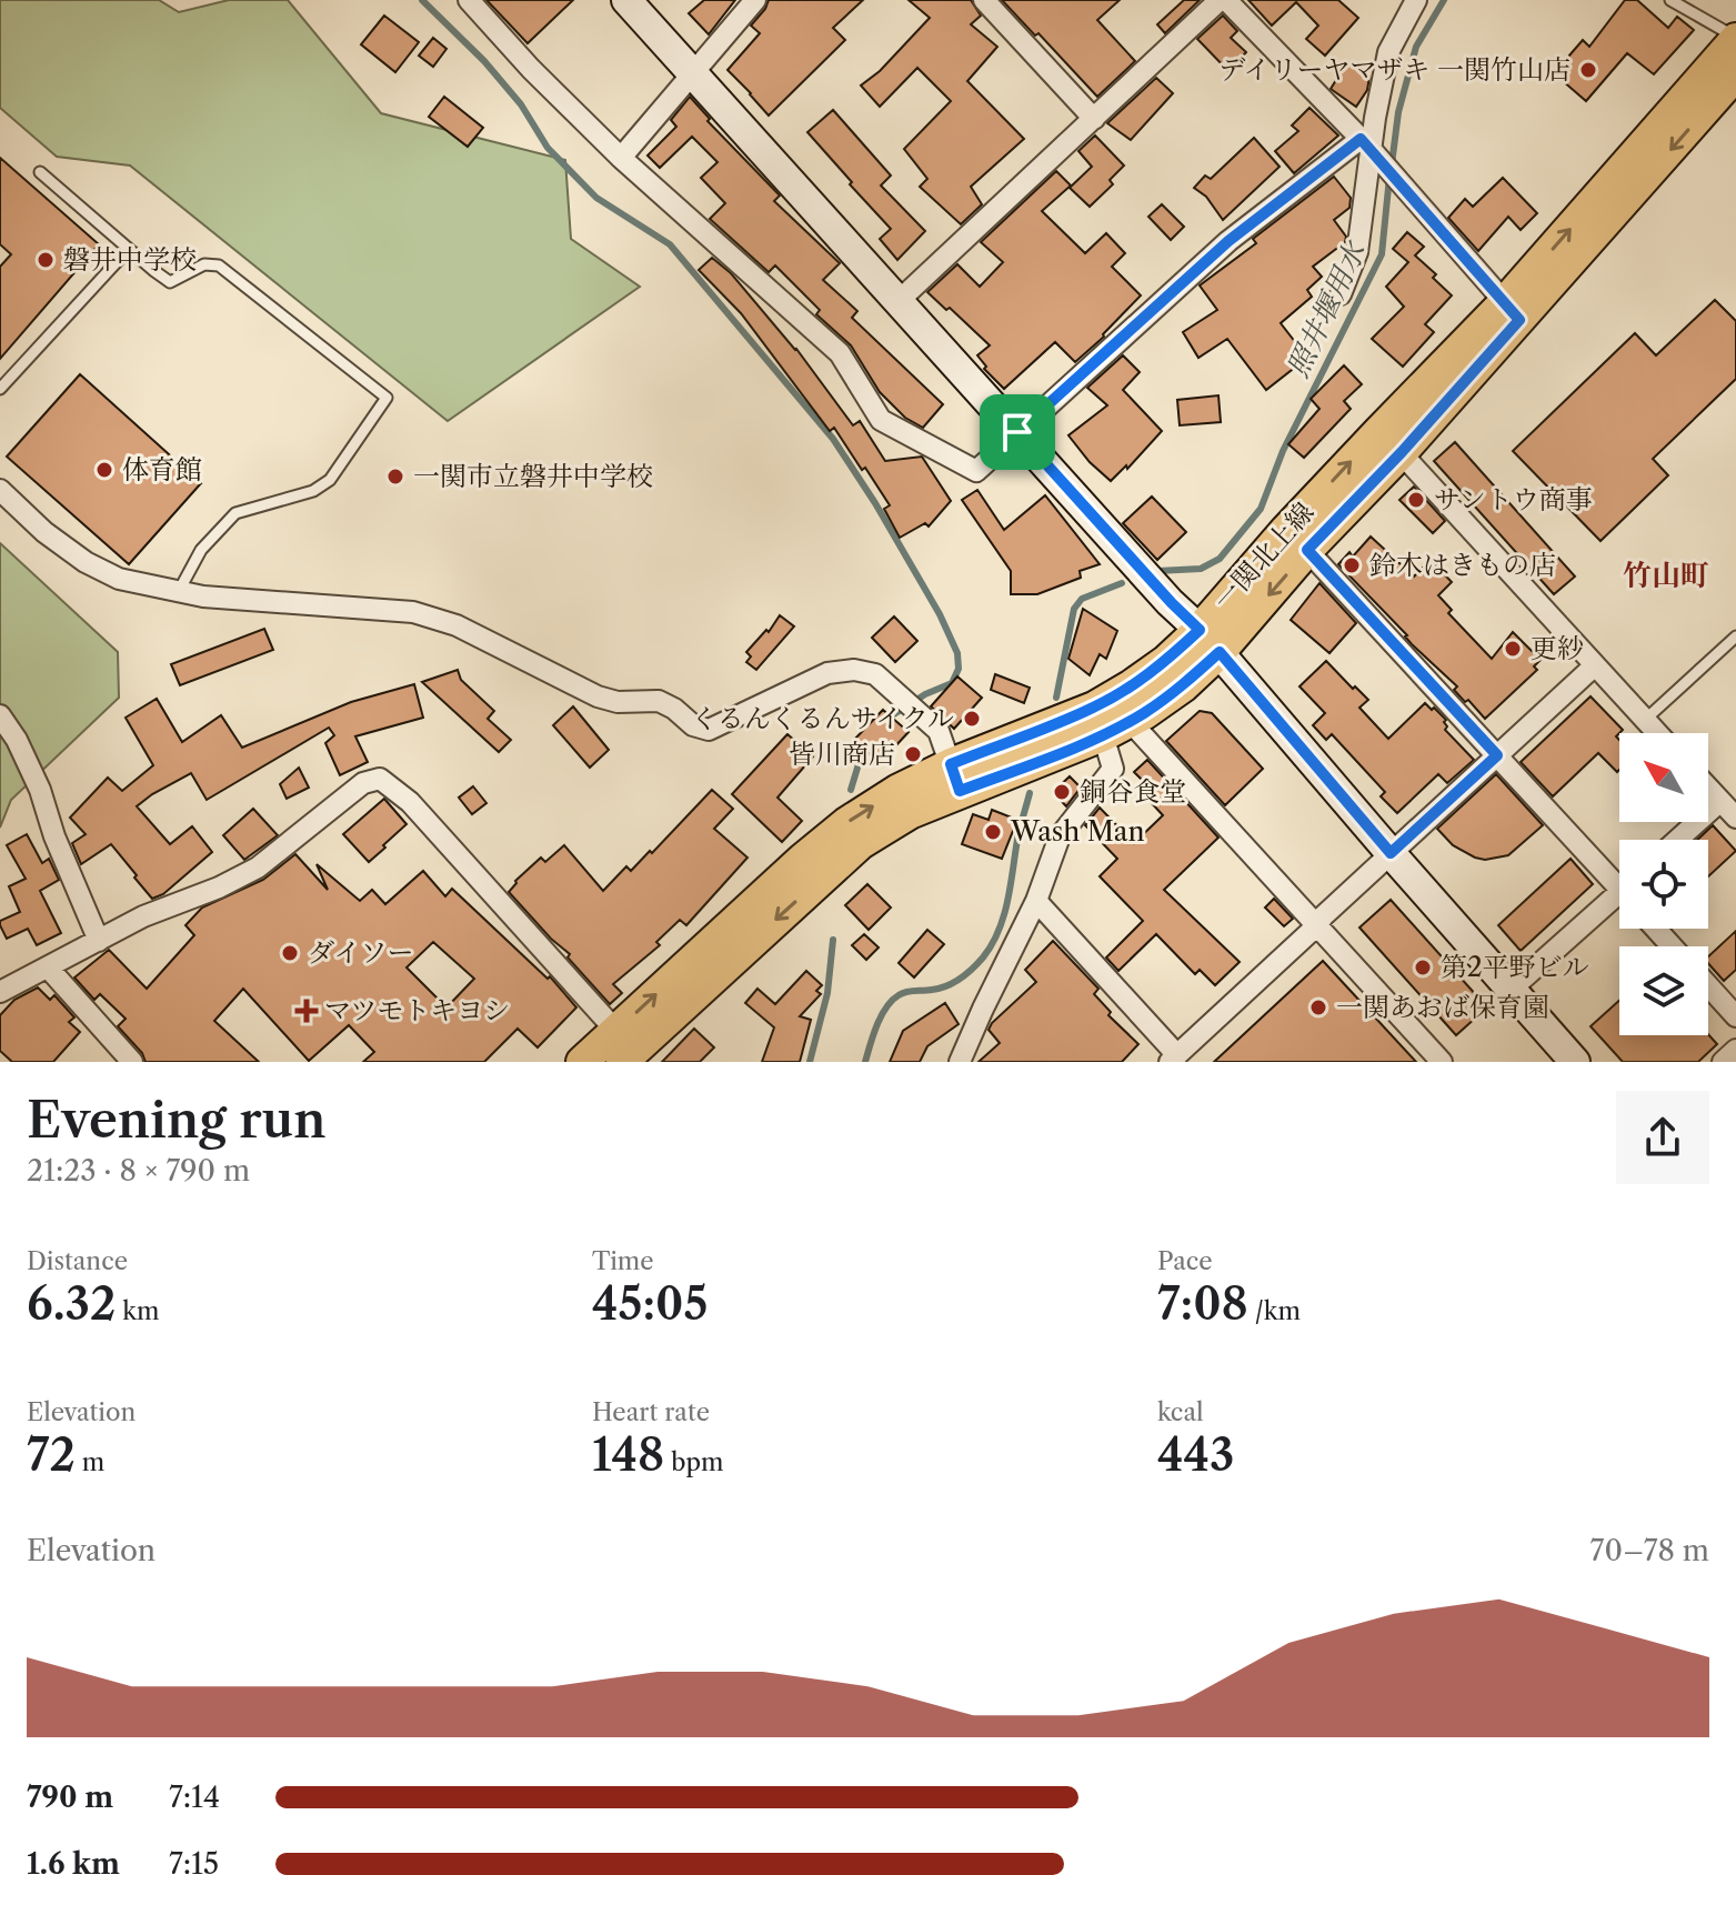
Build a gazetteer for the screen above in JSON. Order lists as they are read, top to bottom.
{
  "streets": {
    "main road": ["一関北上線"]
  },
  "districts": ["竹山町"],
  "water": ["照井堰用水"],
  "places": {
    "other": [
      "デイリーヤマザキ 一関竹山店",
      "磐井中学校",
      "体育館",
      "一関市立磐井中学校",
      "サントウ商事",
      "鈴木はきもの店",
      "更紗",
      "くるんくるんサイクル",
      "皆川商店",
      "銅谷食堂",
      "Wash Man",
      "ダイソー",
      "第2平野ビル",
      "一関あおば保育園"
    ],
    "health": ["マツモトキヨシ"]
  },
  "north": "top left",
  "page": {
    "heading": ["Evening run", "21:23 · 8 × 790 m"],
    "stats": [
      ["Distance", "6.32 km"],
      ["Time", "45:05"],
      ["Pace", "7:08 /km"],
      ["Elevation", "72 m"],
      ["Heart rate", "148 bpm"],
      ["kcal", "443"]
    ],
    "chart": ["Elevation", "70–78 m"],
    "list": [
      {
        "name": "790 m",
        "note": "7:14"
      },
      {
        "name": "1.6 km",
        "note": "7:15"
      }
    ]
  }
}
